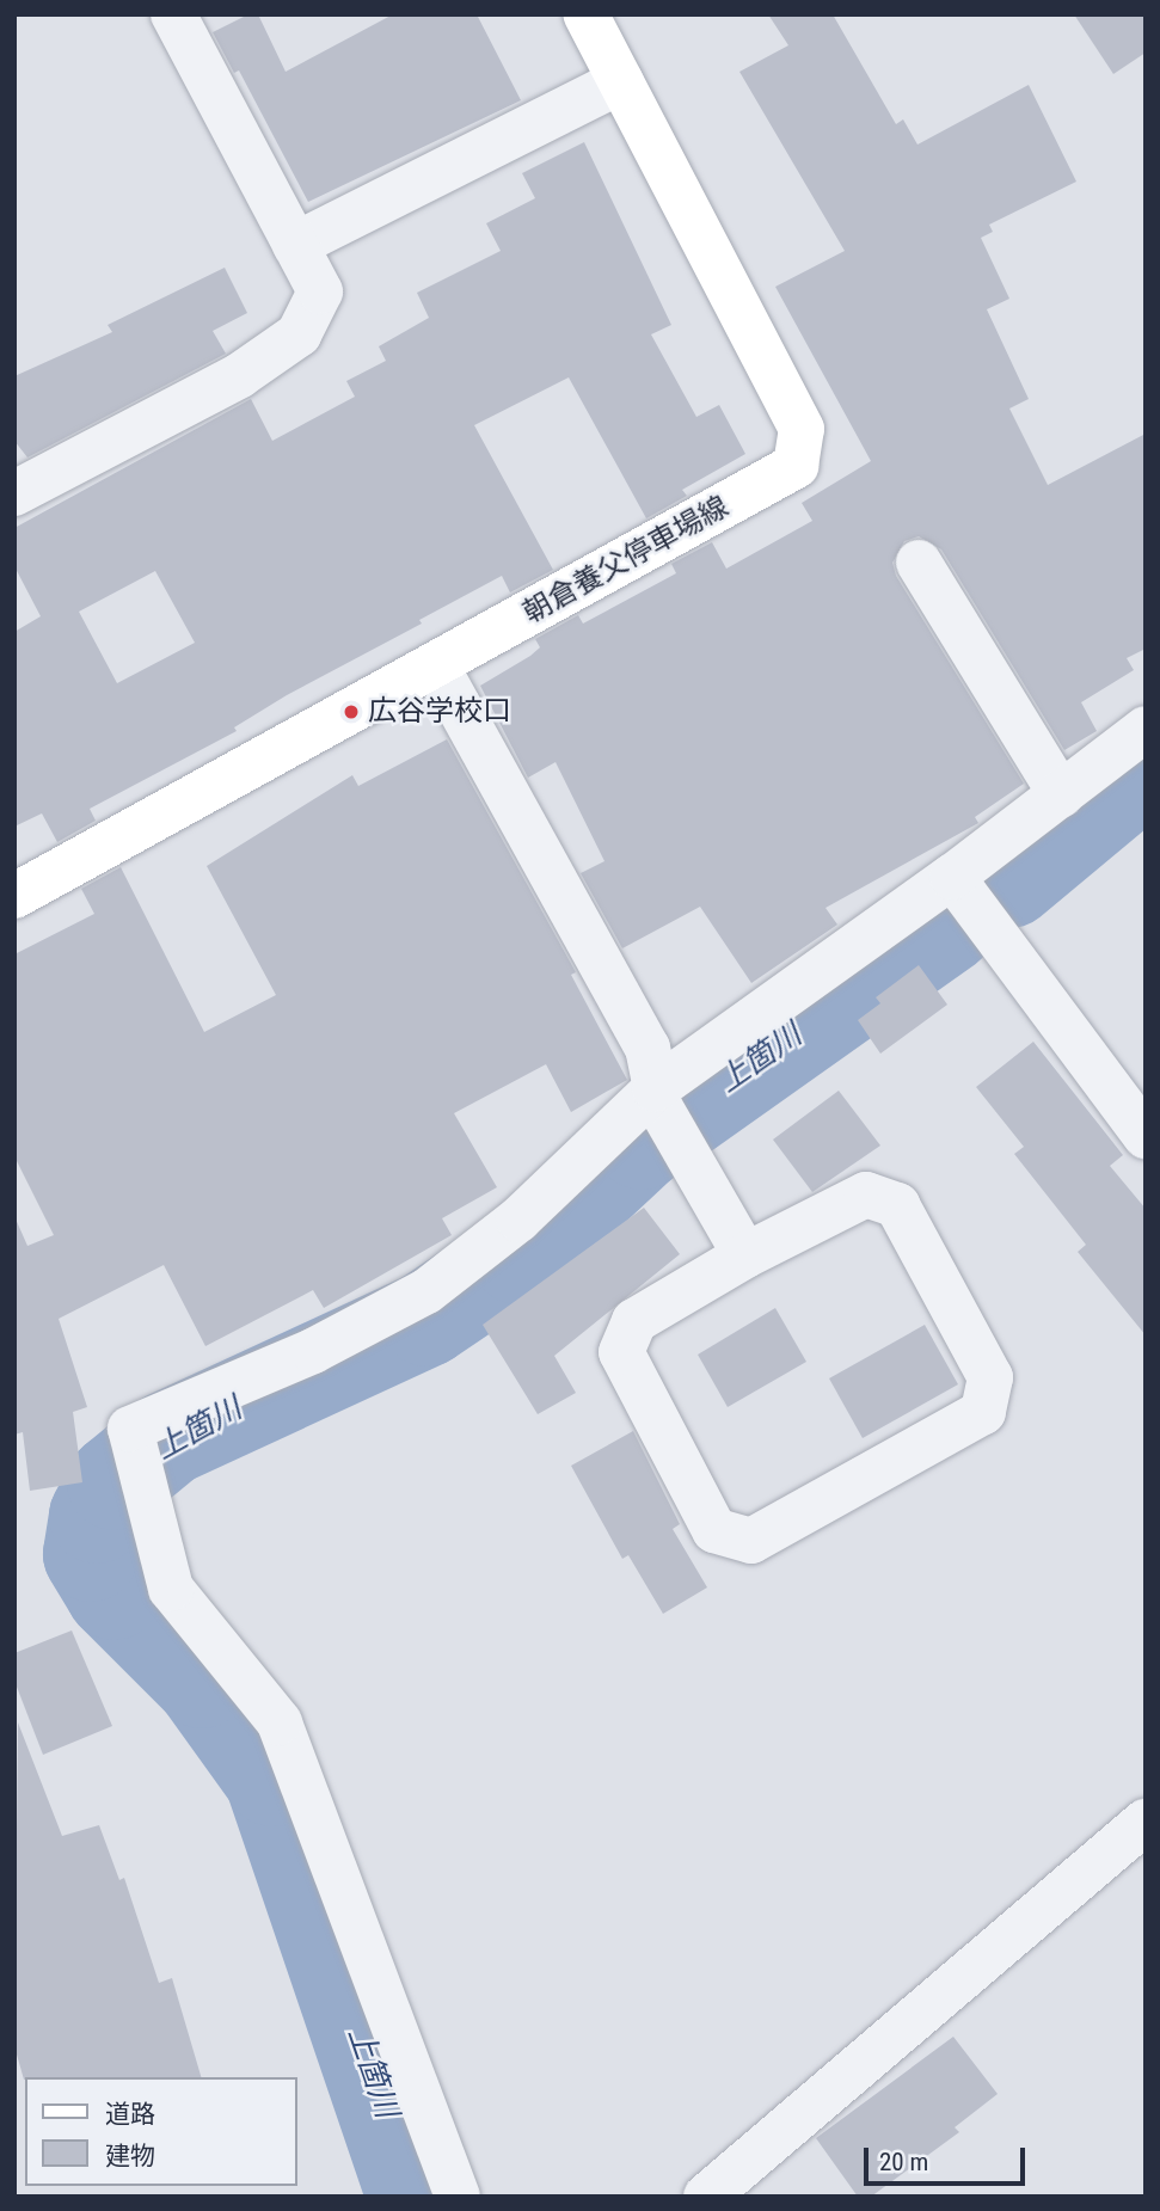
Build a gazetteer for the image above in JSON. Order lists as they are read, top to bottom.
{
  "streets": {
    "main road": ["朝倉養父停車場線"]
  },
  "water": ["上箇川"],
  "places": ["広谷学校口"],
  "legend": ["道路", "建物"],
  "scale_bar": "20 m"
}
